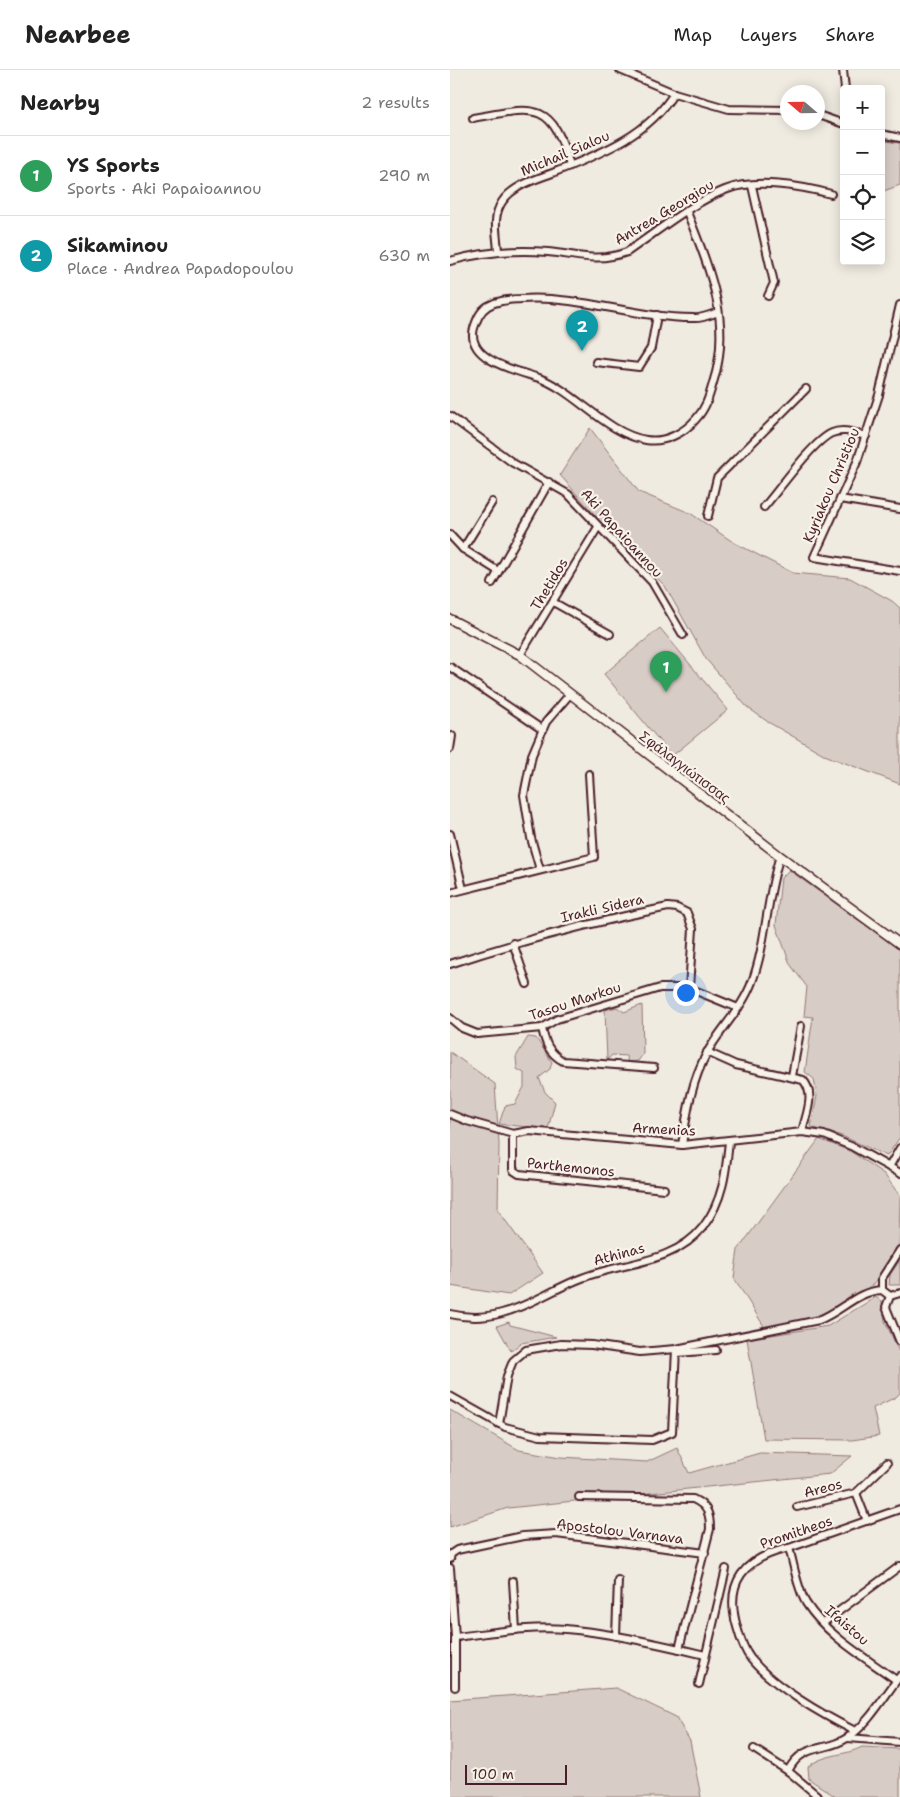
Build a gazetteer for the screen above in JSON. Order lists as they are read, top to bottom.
{
  "streets": {
    "street": [
      "Michail Sialou",
      "Antrea Georgiou",
      "Kyriakou Christiou",
      "Aki Papaioannou",
      "Thetidos",
      "Σφάλαγγιώτισσας",
      "Irakli Sidera",
      "Tasou Markou",
      "Armenias",
      "Parthemonos",
      "Athinas",
      "Areos",
      "Apostolou Varnava",
      "Promitheos",
      "Ifaistou"
    ]
  },
  "crossings": [
    ["Michail Sialou", "Antrea Georgiou"],
    ["Aki Papaioannou", "Thetidos"],
    ["Thetidos", "Σφάλαγγιώτισσας"],
    ["Irakli Sidera", "Tasou Markou"],
    ["Armenias", "Parthemonos"],
    ["Armenias", "Athinas"],
    ["Areos", "Promitheos"],
    ["Promitheos", "Ifaistou"]
  ],
  "scale_bar": "100 m",
  "north": "left",
  "page": {
    "header": "Nearbee",
    "nav": ["Map", "Layers", "Share"],
    "heading": ["Nearby", "2 results"],
    "map_buttons": ["+", "−"],
    "list": [
      {
        "mark": "1",
        "name": "YS Sports",
        "note": "Sports · Aki Papaioannou",
        "value": "290 m"
      },
      {
        "mark": "2",
        "name": "Sikaminou",
        "note": "Place · Andrea Papadopoulou",
        "value": "630 m"
      }
    ],
    "pins": ["2", "1"],
    "scale": "100 m"
  }
}
